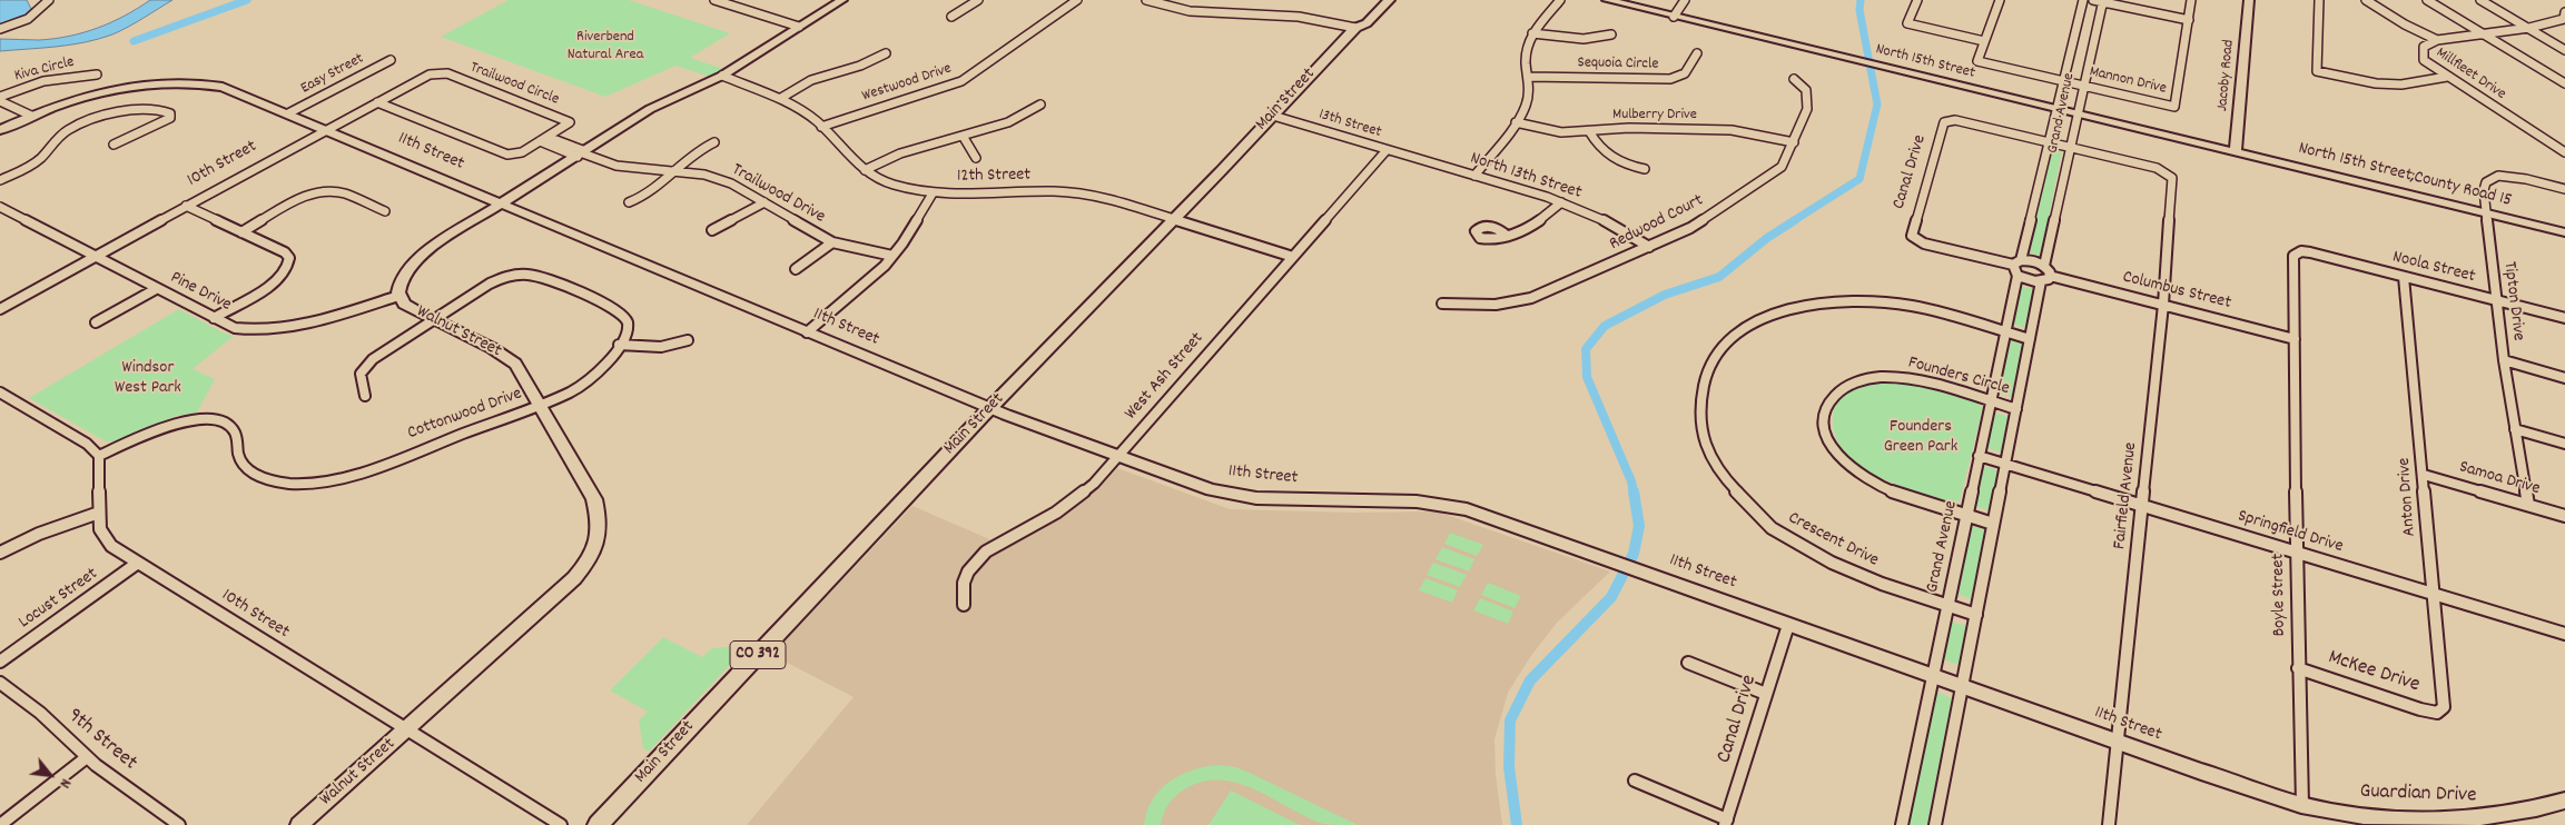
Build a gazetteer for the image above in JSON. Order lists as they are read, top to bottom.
{
  "streets": {
    "main road": ["Main Street", "CO 392"],
    "street": [
      "North 15th Street",
      "Sequoia Circle",
      "Kiva Circle",
      "Easy Street",
      "Millfleet Drive",
      "Jacoby Road",
      "Mannon Drive",
      "Westwood Drive",
      "Trailwood Circle",
      "Grand Avenue",
      "Mulberry Drive",
      "13th Street",
      "11th Street",
      "10th Street",
      "Canal Drive",
      "North 15th Street;County Road 15",
      "12th Street",
      "North 13th Street",
      "Trailwood Drive",
      "Redwood Court",
      "Noola Street",
      "Columbus Street",
      "Pine Drive",
      "Tipton Drive",
      "Walnut Street",
      "West Ash Street",
      "Founders Circle",
      "Cottonwood Drive",
      "Samoa Drive",
      "Fairfield Avenue",
      "Anton Drive",
      "Springfield Drive",
      "Crescent Drive",
      "Boyle Street",
      "Locust Street",
      "McKee Drive",
      "9th Street",
      "Guardian Drive"
    ]
  },
  "crossings": [
    ["North 15th Street", "Jacoby Road"],
    ["North 15th Street", "Grand Avenue"],
    ["North 15th Street", "North 15th Street;County Road 15"],
    ["Easy Street", "11th Street"],
    ["Jacoby Road", "North 15th Street;County Road 15"],
    ["Mannon Drive", "Grand Avenue"],
    ["Westwood Drive", "12th Street"],
    ["Trailwood Circle", "10th Street"],
    ["Trailwood Circle", "Trailwood Drive"],
    ["Main Street", "13th Street"],
    ["Main Street", "11th Street"],
    ["Main Street", "12th Street"],
    ["Grand Avenue", "11th Street"],
    ["Grand Avenue", "Canal Drive"],
    ["Grand Avenue", "Columbus Street"],
    ["Grand Avenue", "Founders Circle"],
    ["Grand Avenue", "Springfield Drive"],
    ["Grand Avenue", "Crescent Drive"],
    ["Mulberry Drive", "Redwood Court"],
    ["13th Street", "North 13th Street"],
    ["13th Street", "West Ash Street"],
    ["11th Street", "10th Street"],
    ["11th Street", "Canal Drive"],
    ["11th Street", "Walnut Street"],
    ["11th Street", "West Ash Street"],
    ["11th Street", "Fairfield Avenue"],
    ["11th Street", "Boyle Street"],
    ["11th Street", "Guardian Drive"],
    ["10th Street", "Pine Drive"],
    ["10th Street", "Walnut Street"],
    ["10th Street", "Cottonwood Drive"],
    ["10th Street", "Locust Street"],
    ["Canal Drive", "Columbus Street"],
    ["North 15th Street;County Road 15", "Tipton Drive"],
    ["12th Street", "Walnut Street"],
    ["12th Street", "West Ash Street"],
    ["North 13th Street", "Redwood Court"],
    ["North 13th Street", "West Ash Street"],
    ["Trailwood Drive", "Walnut Street"],
    ["Noola Street", "Tipton Drive"],
    ["Noola Street", "Anton Drive"],
    ["Noola Street", "Boyle Street"],
    ["Columbus Street", "Fairfield Avenue"],
    ["Columbus Street", "Boyle Street"],
    ["Pine Drive", "Walnut Street"],
    ["Tipton Drive", "Samoa Drive"],
    ["Walnut Street", "Cottonwood Drive"],
    ["Samoa Drive", "Anton Drive"],
    ["Fairfield Avenue", "Springfield Drive"],
    ["Anton Drive", "Springfield Drive"],
    ["Anton Drive", "McKee Drive"],
    ["Springfield Drive", "Boyle Street"],
    ["Boyle Street", "McKee Drive"],
    ["Boyle Street", "Guardian Drive"]
  ],
  "parks": ["Riverbend Natural Area", "Windsor West Park", "Founders Green Park"],
  "north": "bottom right"
}
